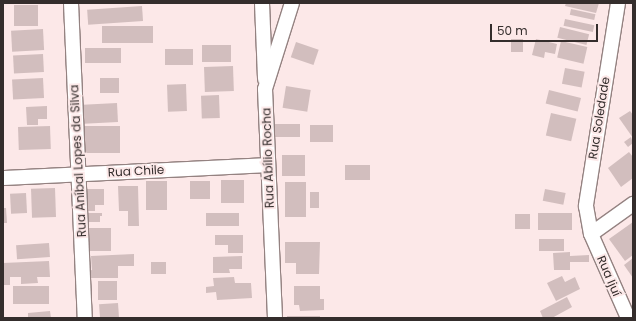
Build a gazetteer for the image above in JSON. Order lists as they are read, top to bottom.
{
  "streets": {
    "street": [
      "Rua Soledade",
      "Rua Abílio Rocha",
      "Rua Aníbal Lopes da Silva",
      "Rua Chile",
      "Rua Ijuí"
    ]
  },
  "crossings": [
    ["Rua Soledade", "Rua Ijuí"],
    ["Rua Abílio Rocha", "Rua Chile"],
    ["Rua Aníbal Lopes da Silva", "Rua Chile"]
  ],
  "scale_bar": "50 m"
}
